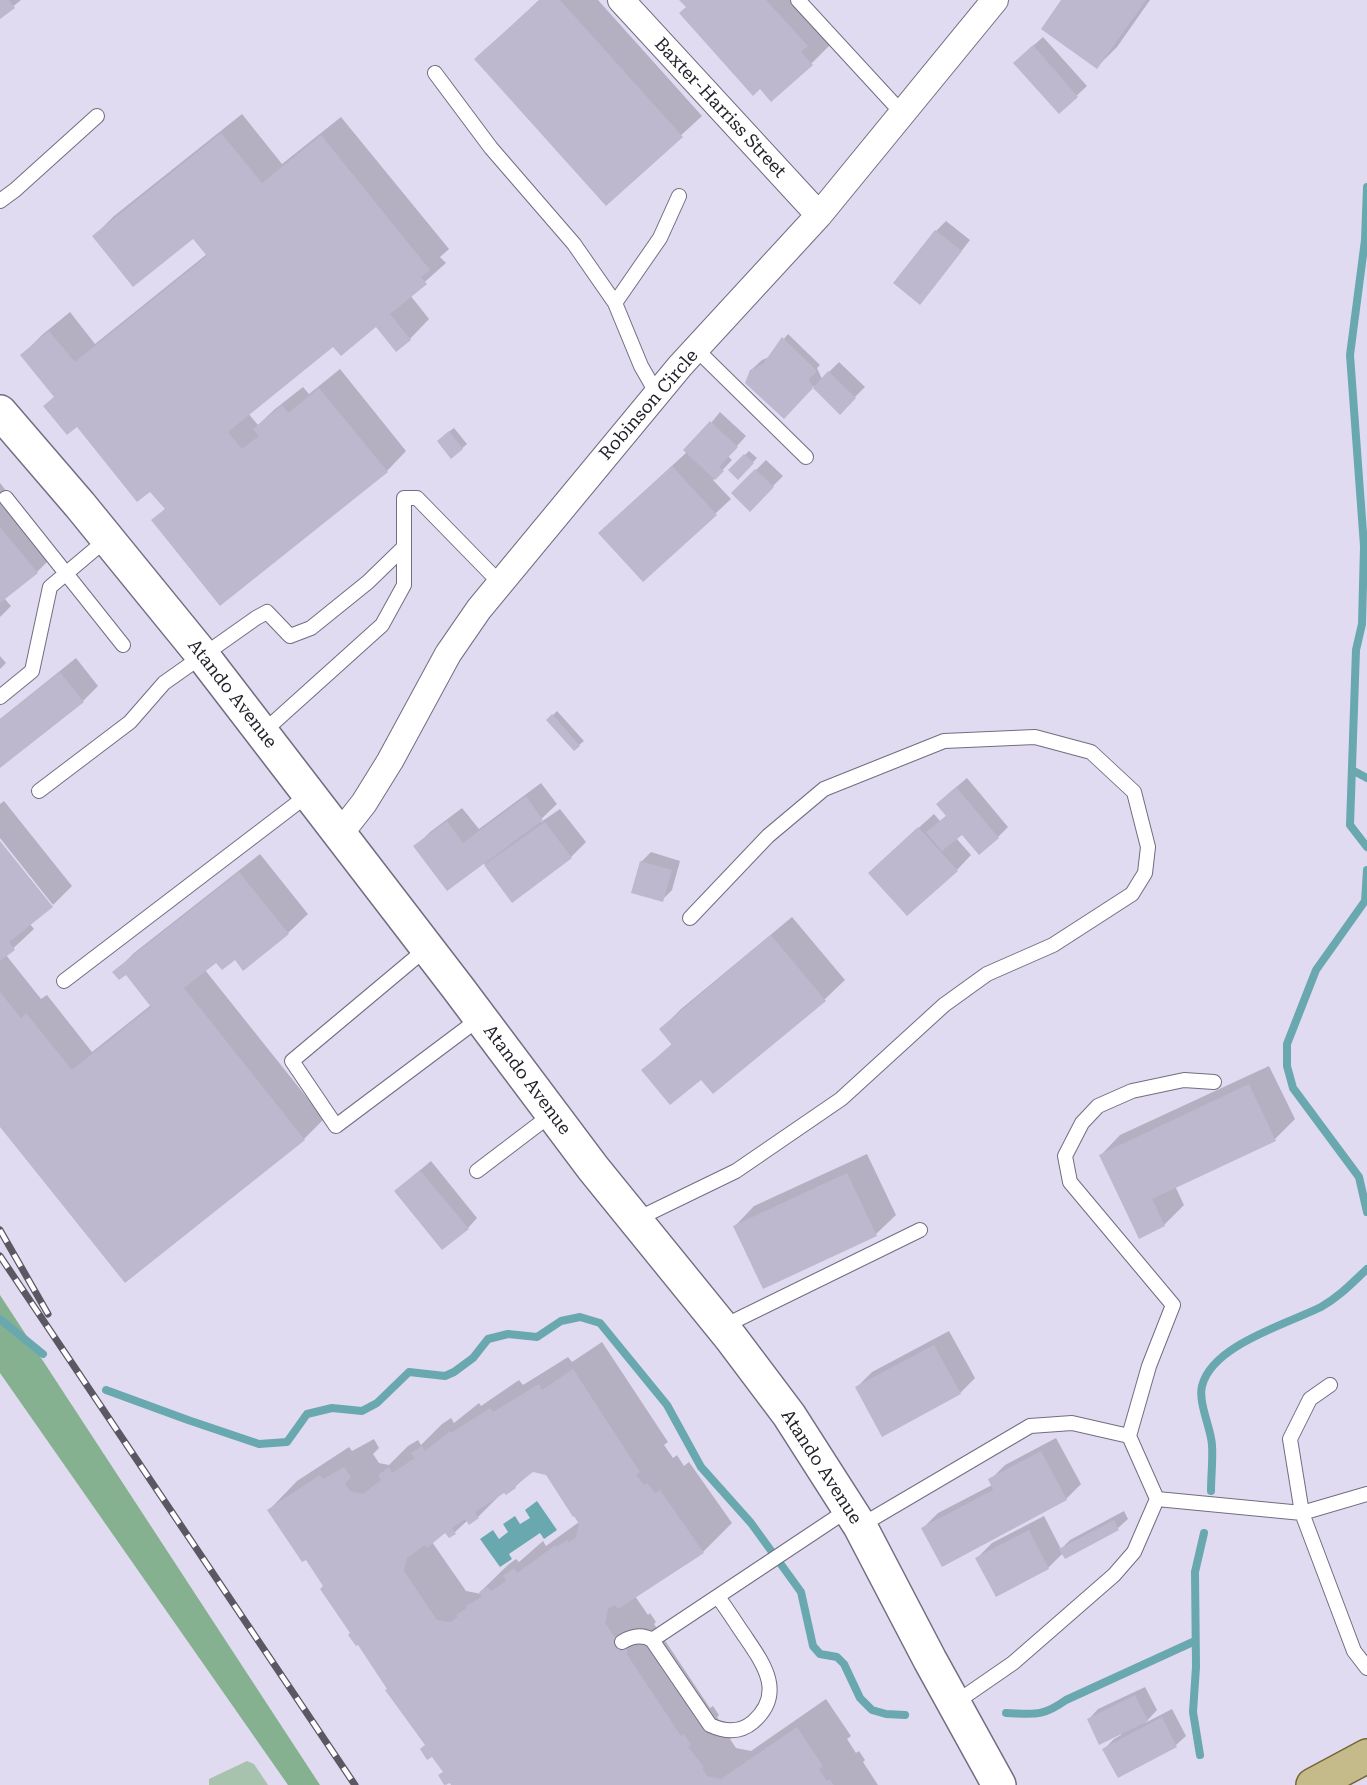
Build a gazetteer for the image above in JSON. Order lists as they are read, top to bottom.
{
  "streets": {
    "main road": ["Atando Avenue"],
    "street": ["Baxter-Harriss Street", "Robinson Circle"]
  },
  "crossings": [
    ["Baxter-Harriss Street", "Robinson Circle"],
    ["Robinson Circle", "Atando Avenue"]
  ]
}
